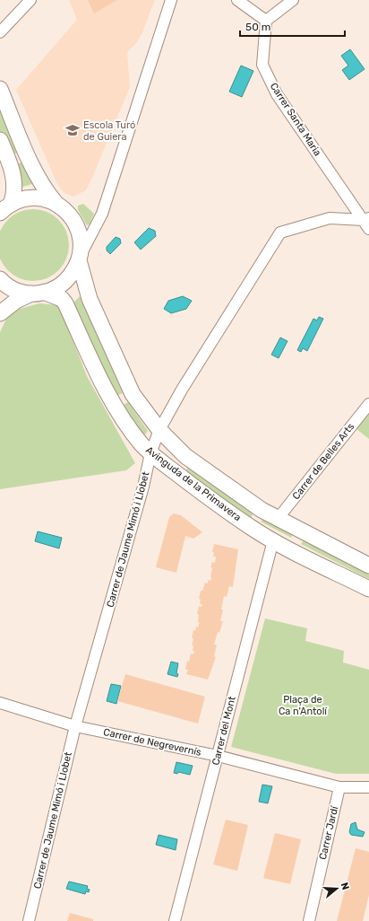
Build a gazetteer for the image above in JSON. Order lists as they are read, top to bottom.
{
  "streets": {
    "street": [
      "Carrer Santa Maria",
      "Carrer de Belles Arts",
      "Avinguda de la Primavera",
      "Carrer de Jaume Mimó i Llobet",
      "Carrer del Mont",
      "Carrer de Negrevernís",
      "Carrer Jardí"
    ]
  },
  "crossings": [
    ["Carrer Santa Maria", "Carrer de Jaume Mimó i Llobet"],
    ["Carrer de Belles Arts", "Avinguda de la Primavera"],
    ["Avinguda de la Primavera", "Carrer de Jaume Mimó i Llobet"],
    ["Avinguda de la Primavera", "Carrer del Mont"],
    ["Carrer de Jaume Mimó i Llobet", "Carrer de Negrevernís"],
    ["Carrer del Mont", "Carrer de Negrevernís"],
    ["Carrer de Negrevernís", "Carrer Jardí"]
  ],
  "parks": ["Plaça de Ca n'Antolí"],
  "places": {
    "school or university": ["Escola Turó de Guiera"]
  },
  "scale_bar": "50 m",
  "north": "right"
}
